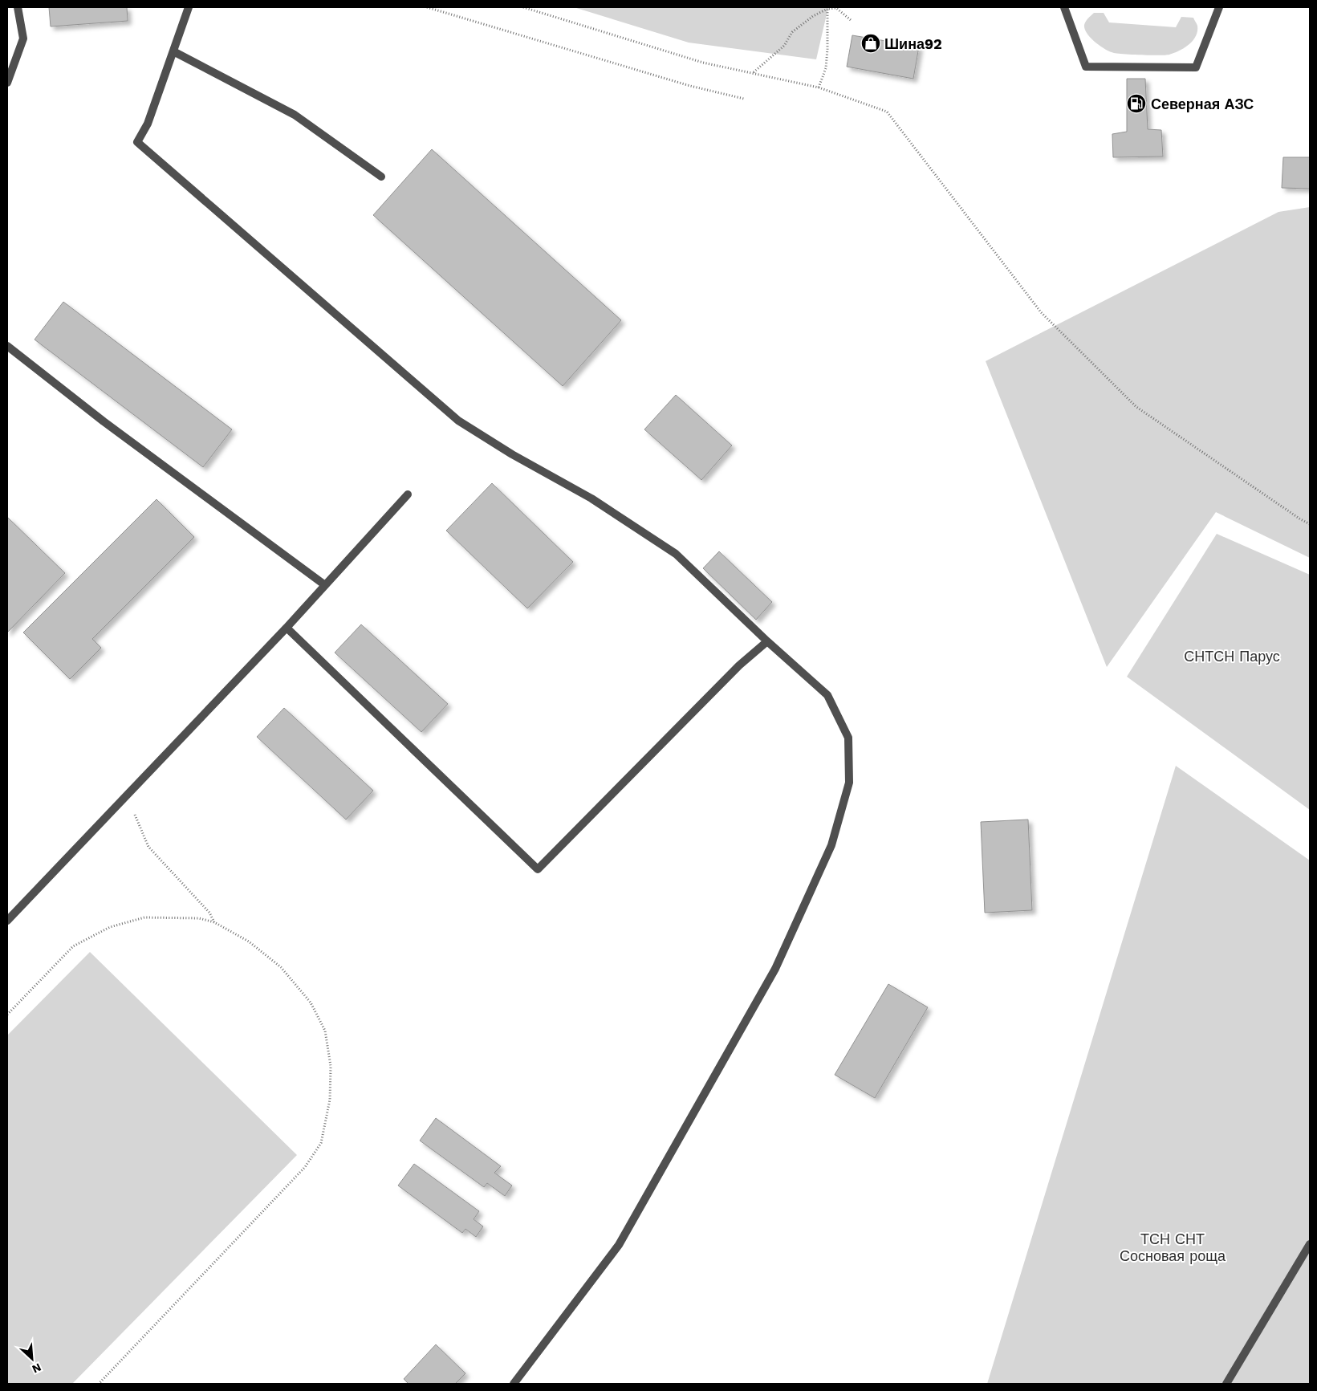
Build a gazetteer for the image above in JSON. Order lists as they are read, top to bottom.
{
  "parks": ["СНТСН Парус", "ТСН СНТ Сосновая роща"],
  "places": {
    "shop": ["Шина92"],
    "fuel station": ["Северная АЗС"]
  },
  "north": "bottom right"
}
